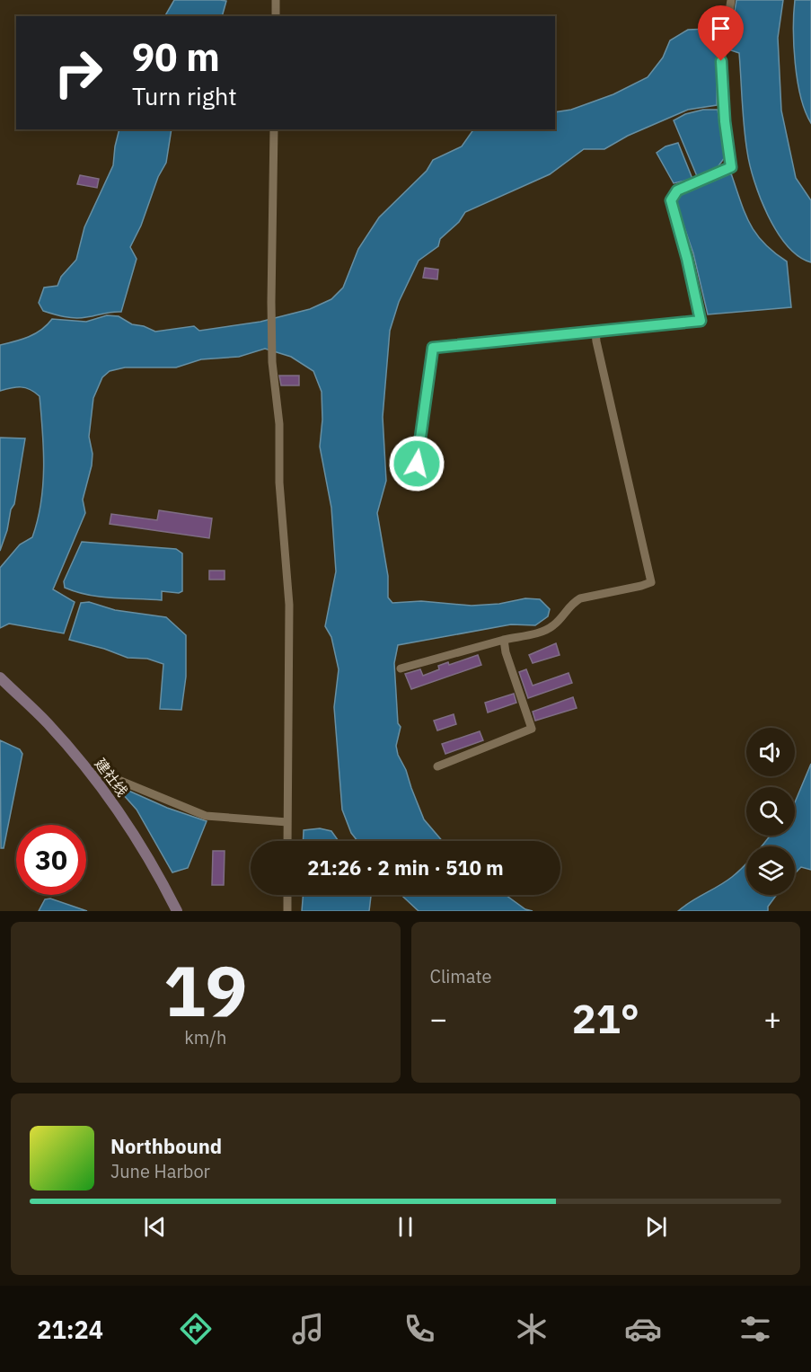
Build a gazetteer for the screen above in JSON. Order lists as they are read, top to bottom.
{
  "streets": {
    "main road": ["建社线"]
  },
  "page": {
    "turn": ["90 m", "Turn right"],
    "limit": "30",
    "trip": "21:26 · 2 min · 510 m",
    "tile": [
      ["19", "km/h"],
      "Climate"
    ],
    "heat": ["−", "21°", "+"],
    "song": ["Northbound", "June Harbor"],
    "tabs": "21:24"
  }
}
